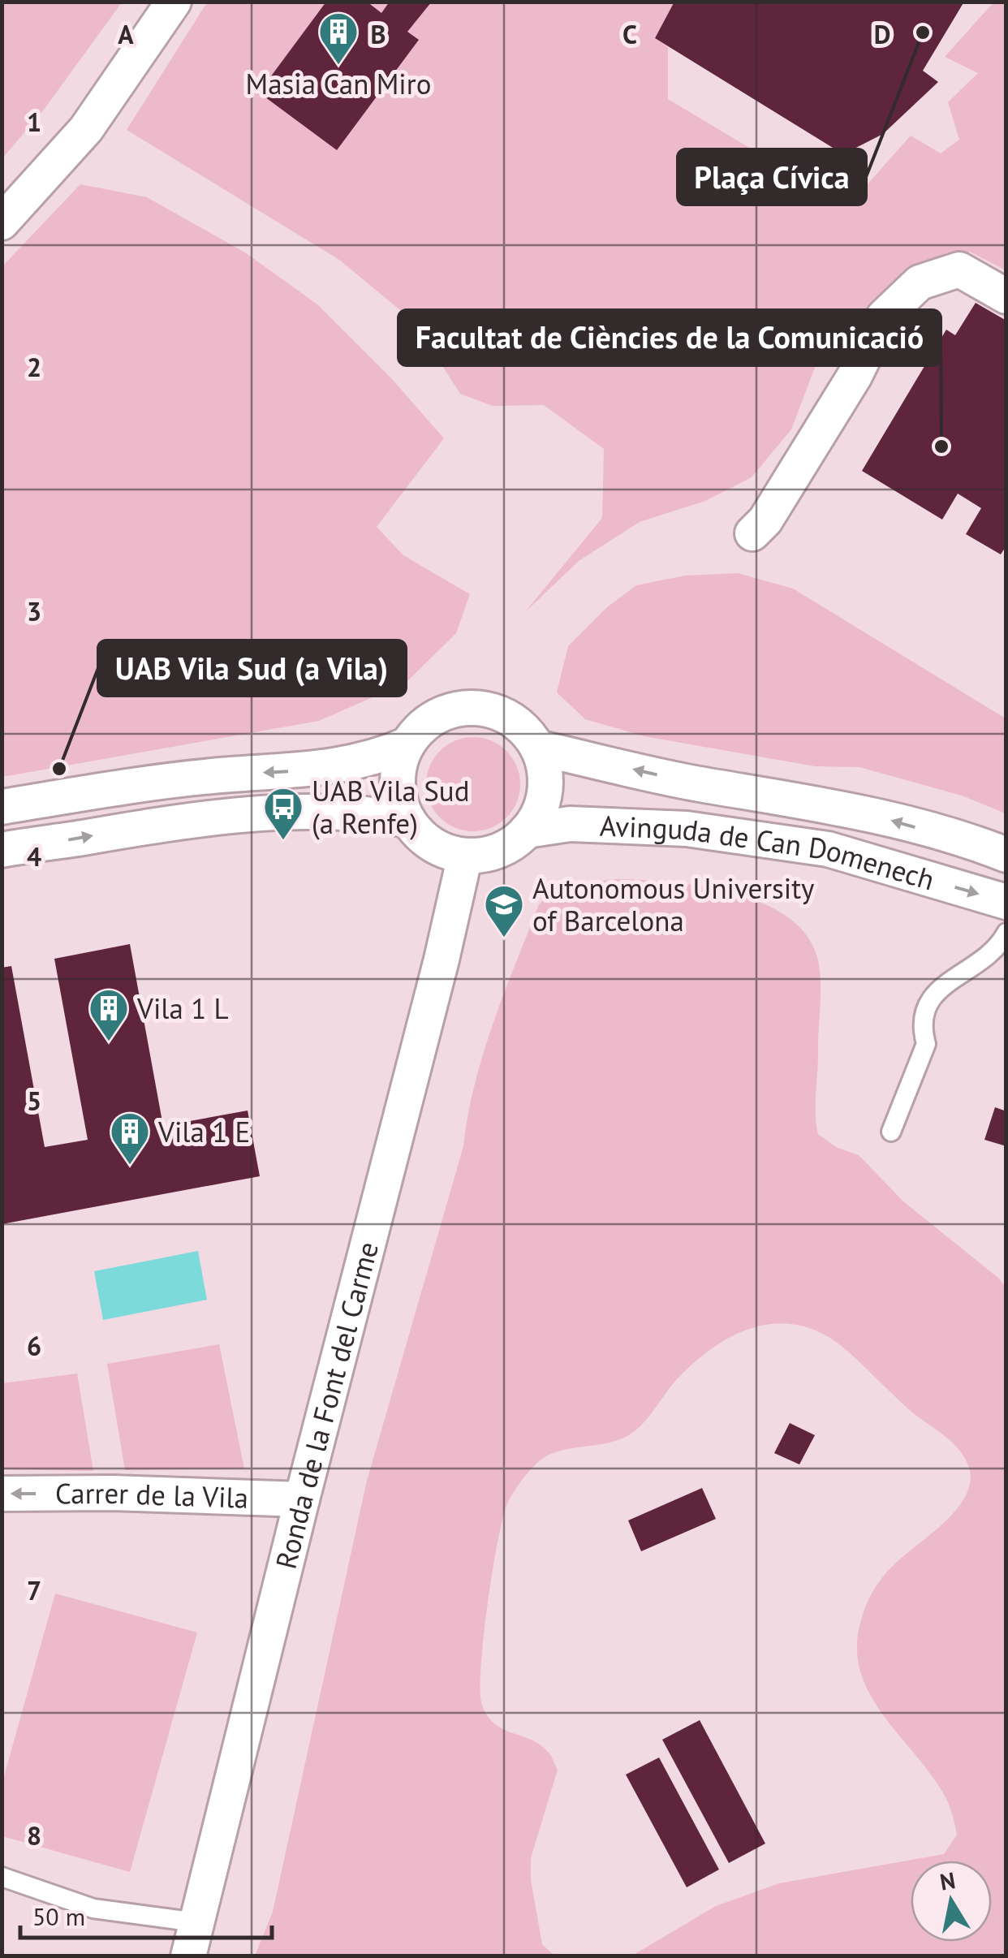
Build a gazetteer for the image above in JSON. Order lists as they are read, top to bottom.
{
  "streets": {
    "street": ["Avinguda de Can Domenech", "Ronda de la Font del Carme", "Carrer de la Vila"]
  },
  "crossings": [
    ["Avinguda de Can Domenech", "Ronda de la Font del Carme"],
    ["Ronda de la Font del Carme", "Carrer de la Vila"]
  ],
  "one_way": ["Carrer de la Vila"],
  "places": {
    "other": ["Plaça Cívica", "Facultat de Ciències de la Comunicació", "UAB Vila Sud (a Vila)"],
    "building": ["Masia Can Miro", "Vila 1 L", "Vila 1 E"],
    "bus stop": ["UAB Vila Sud (a Renfe)"],
    "school or university": ["Autonomous University of Barcelona"]
  },
  "scale_bar": "50 m",
  "north": "top",
  "grid": {
    "columns": [
      "A",
      "B",
      "C",
      "D"
    ],
    "rows": [
      "1",
      "2",
      "3",
      "4",
      "5",
      "6",
      "7",
      "8"
    ]
  }
}
